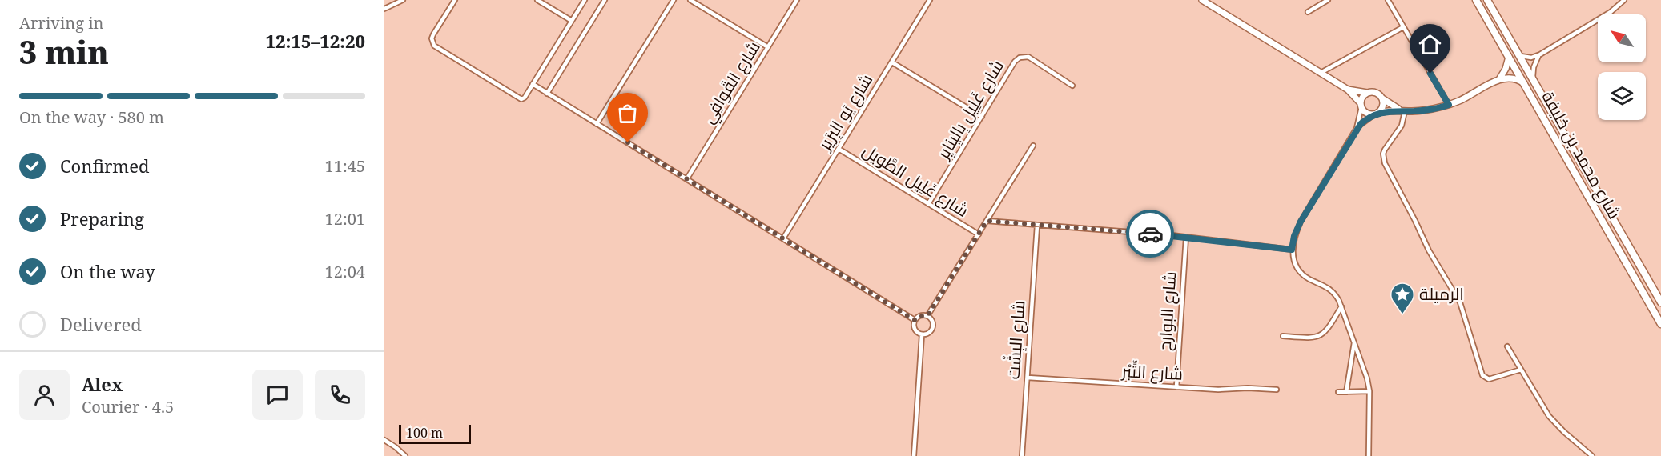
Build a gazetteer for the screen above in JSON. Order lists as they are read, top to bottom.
{
  "streets": {
    "highway": ["شارع محمد بن خليفة"],
    "street": [
      "شارع القَوافِي",
      "شارع غَلِيل بِاليِنايِر",
      "شارع يَو البِرَير",
      "شارع غَلِيل الطَّويل",
      "شارع البوارح",
      "شارع البِشْت",
      "شارع التِّبْر"
    ]
  },
  "crossings": [
    ["شارع غَلِيل بِاليِنايِر", "شارع غَلِيل الطَّويل"],
    ["شارع يَو البِرَير", "شارع غَلِيل الطَّويل"],
    ["شارع البوارح", "شارع التِّبْر"],
    ["شارع البِشْت", "شارع التِّبْر"]
  ],
  "places": {
    "place": ["الرميلة"]
  },
  "scale_bar": "100 m",
  "north": "top left",
  "page": {
    "heading": ["3 min", "Arriving in", "12:15–12:20"],
    "panel": ["Alex", "Courier · 4.5"],
    "bar": "On the way · 580 m",
    "list": [
      ["Confirmed", "11:45"],
      ["Preparing", "12:01"],
      ["On the way", "12:04"],
      "Delivered"
    ],
    "scale": "100 m"
  }
}
